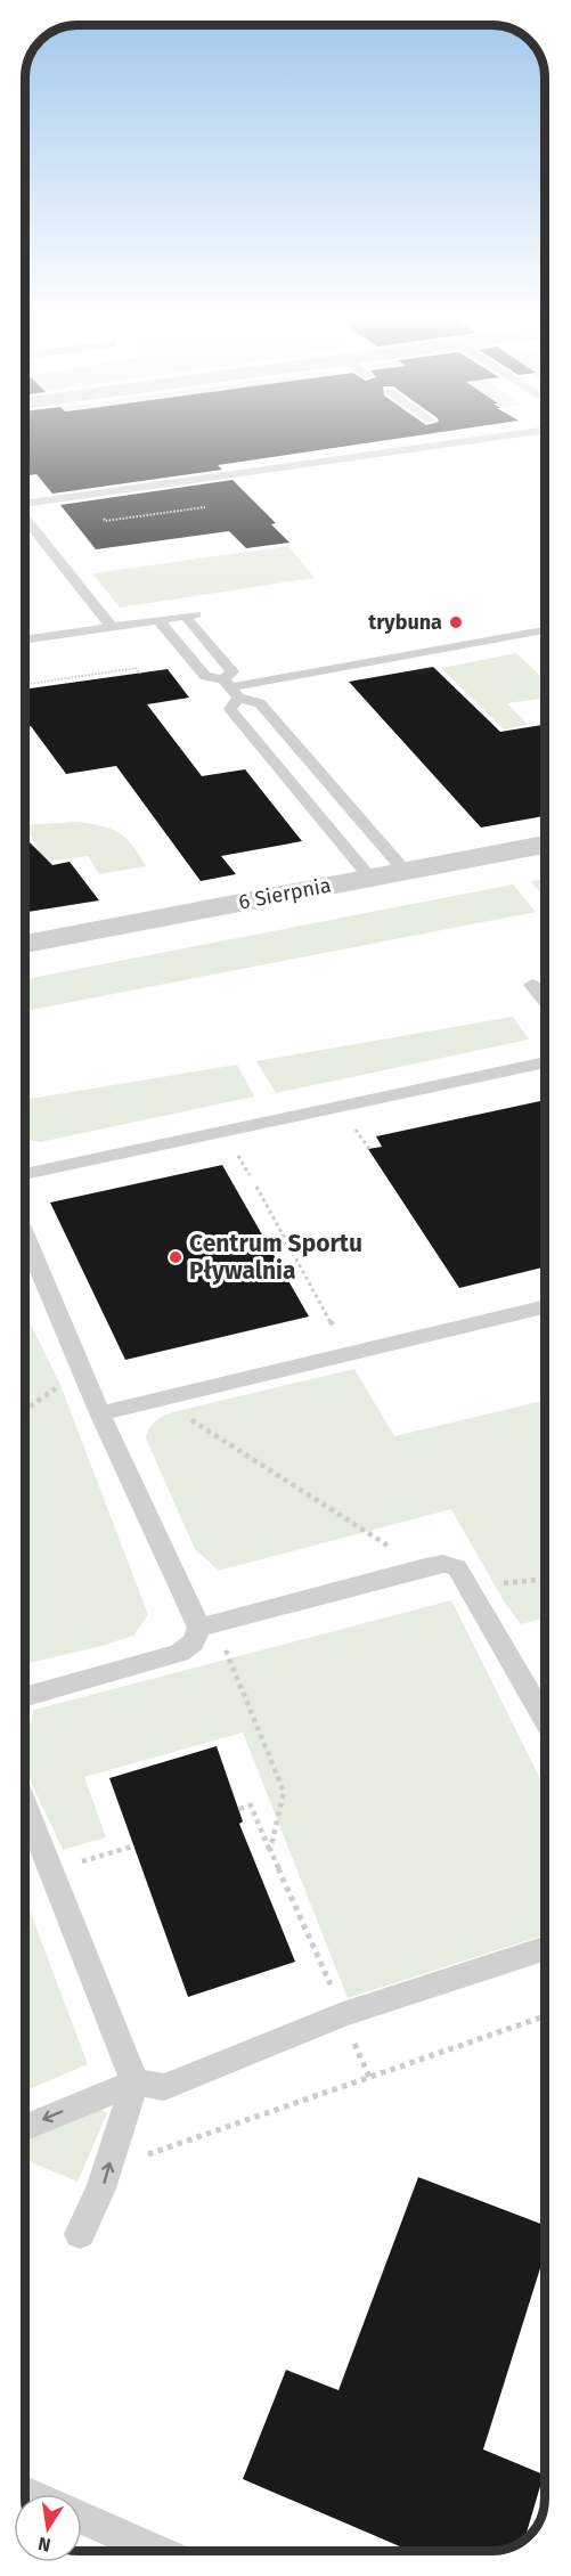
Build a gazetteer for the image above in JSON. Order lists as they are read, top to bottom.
{
  "streets": {
    "street": ["6 Sierpnia"]
  },
  "places": ["trybuna", "Centrum Sportu Pływalnia"],
  "north": "bottom"
}
